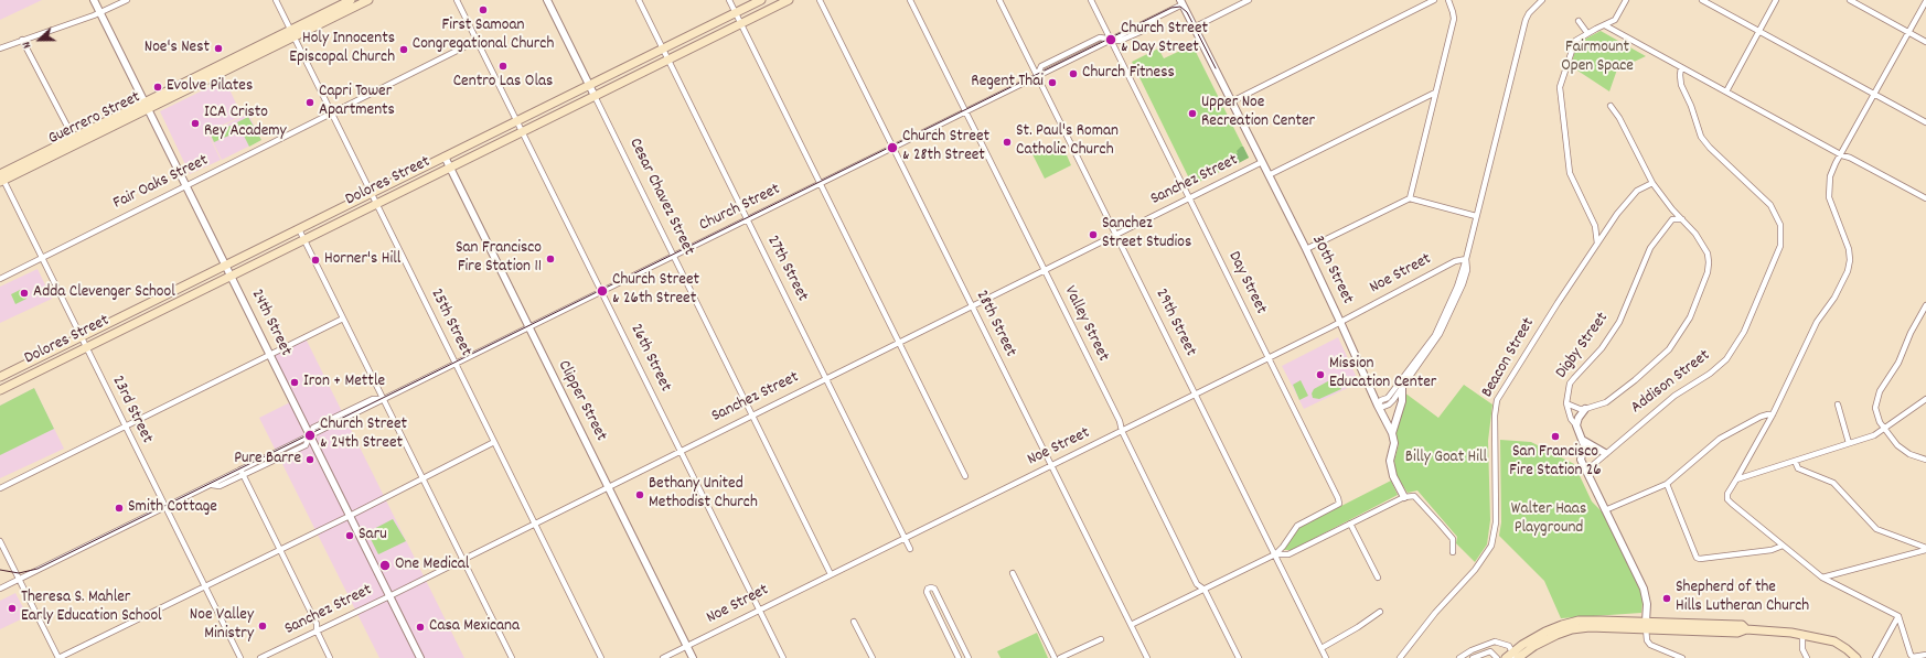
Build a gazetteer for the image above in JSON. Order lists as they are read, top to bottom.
{
  "streets": {
    "main road": ["Guerrero Street", "Dolores Street"],
    "street": [
      "Sanchez Street",
      "Fair Oaks Street",
      "Cesar Chavez Street",
      "Church Street",
      "27th Street",
      "30th Street",
      "Noe Street",
      "Day Street",
      "24th Street",
      "25th Street",
      "29th Street",
      "28th Street",
      "Valley Street",
      "Digby Street",
      "26th Street",
      "Beacon Street",
      "Addison Street",
      "Clipper Street",
      "23rd Street"
    ]
  },
  "crossings": [
    ["Guerrero Street", "24th Street"],
    ["Guerrero Street", "25th Street"],
    ["Guerrero Street", "23rd Street"],
    ["Sanchez Street", "Cesar Chavez Street"],
    ["Sanchez Street", "27th Street"],
    ["Sanchez Street", "30th Street"],
    ["Sanchez Street", "Day Street"],
    ["Sanchez Street", "24th Street"],
    ["Sanchez Street", "25th Street"],
    ["Sanchez Street", "29th Street"],
    ["Sanchez Street", "28th Street"],
    ["Sanchez Street", "Valley Street"],
    ["Sanchez Street", "26th Street"],
    ["Sanchez Street", "Clipper Street"],
    ["Dolores Street", "Cesar Chavez Street"],
    ["Dolores Street", "27th Street"],
    ["Dolores Street", "24th Street"],
    ["Dolores Street", "25th Street"],
    ["Dolores Street", "26th Street"],
    ["Dolores Street", "Clipper Street"],
    ["Dolores Street", "23rd Street"],
    ["Fair Oaks Street", "24th Street"],
    ["Fair Oaks Street", "25th Street"],
    ["Fair Oaks Street", "26th Street"],
    ["Fair Oaks Street", "23rd Street"],
    ["Cesar Chavez Street", "Church Street"],
    ["Cesar Chavez Street", "Noe Street"],
    ["Church Street", "27th Street"],
    ["Church Street", "30th Street"],
    ["Church Street", "Day Street"],
    ["Church Street", "24th Street"],
    ["Church Street", "25th Street"],
    ["Church Street", "29th Street"],
    ["Church Street", "28th Street"],
    ["Church Street", "Valley Street"],
    ["Church Street", "26th Street"],
    ["Church Street", "Clipper Street"],
    ["Church Street", "23rd Street"],
    ["27th Street", "Noe Street"],
    ["30th Street", "Noe Street"],
    ["Noe Street", "Day Street"],
    ["Noe Street", "29th Street"],
    ["Noe Street", "28th Street"],
    ["Noe Street", "Valley Street"],
    ["Noe Street", "26th Street"],
    ["Noe Street", "Clipper Street"],
    ["Day Street", "29th Street"]
  ],
  "parks": ["Fairmount Open Space", "Billy Goat Hill", "Walter Haas Playground"],
  "places": [
    "First Samoan Congregational Church",
    "Church Street & Day Street",
    "Noe's Nest",
    "Holy Innocents Episcopal Church",
    "Centro Las Olas",
    "Church Fitness",
    "Regent Thai",
    "Evolve Pilates",
    "Capri Tower Apartments",
    "Upper Noe Recreation Center",
    "ICA Cristo Rey Academy",
    "St. Paul's Roman Catholic Church",
    "Church Street & 28th Street",
    "Sanchez Street Studios",
    "San Francisco Fire Station 11",
    "Horner's Hill",
    "Church Street & 26th Street",
    "Adda Clevenger School",
    "Mission Education Center",
    "Iron + Mettle",
    "Church Street & 24th Street",
    "San Francisco Fire Station 26",
    "Pure Barre",
    "Bethany United Methodist Church",
    "Smith Cottage",
    "Saru",
    "One Medical",
    "Shepherd of the Hills Lutheran Church",
    "Theresa S. Mahler Early Education School",
    "Noe Valley Ministry",
    "Casa Mexicana"
  ],
  "north": "left"
}
